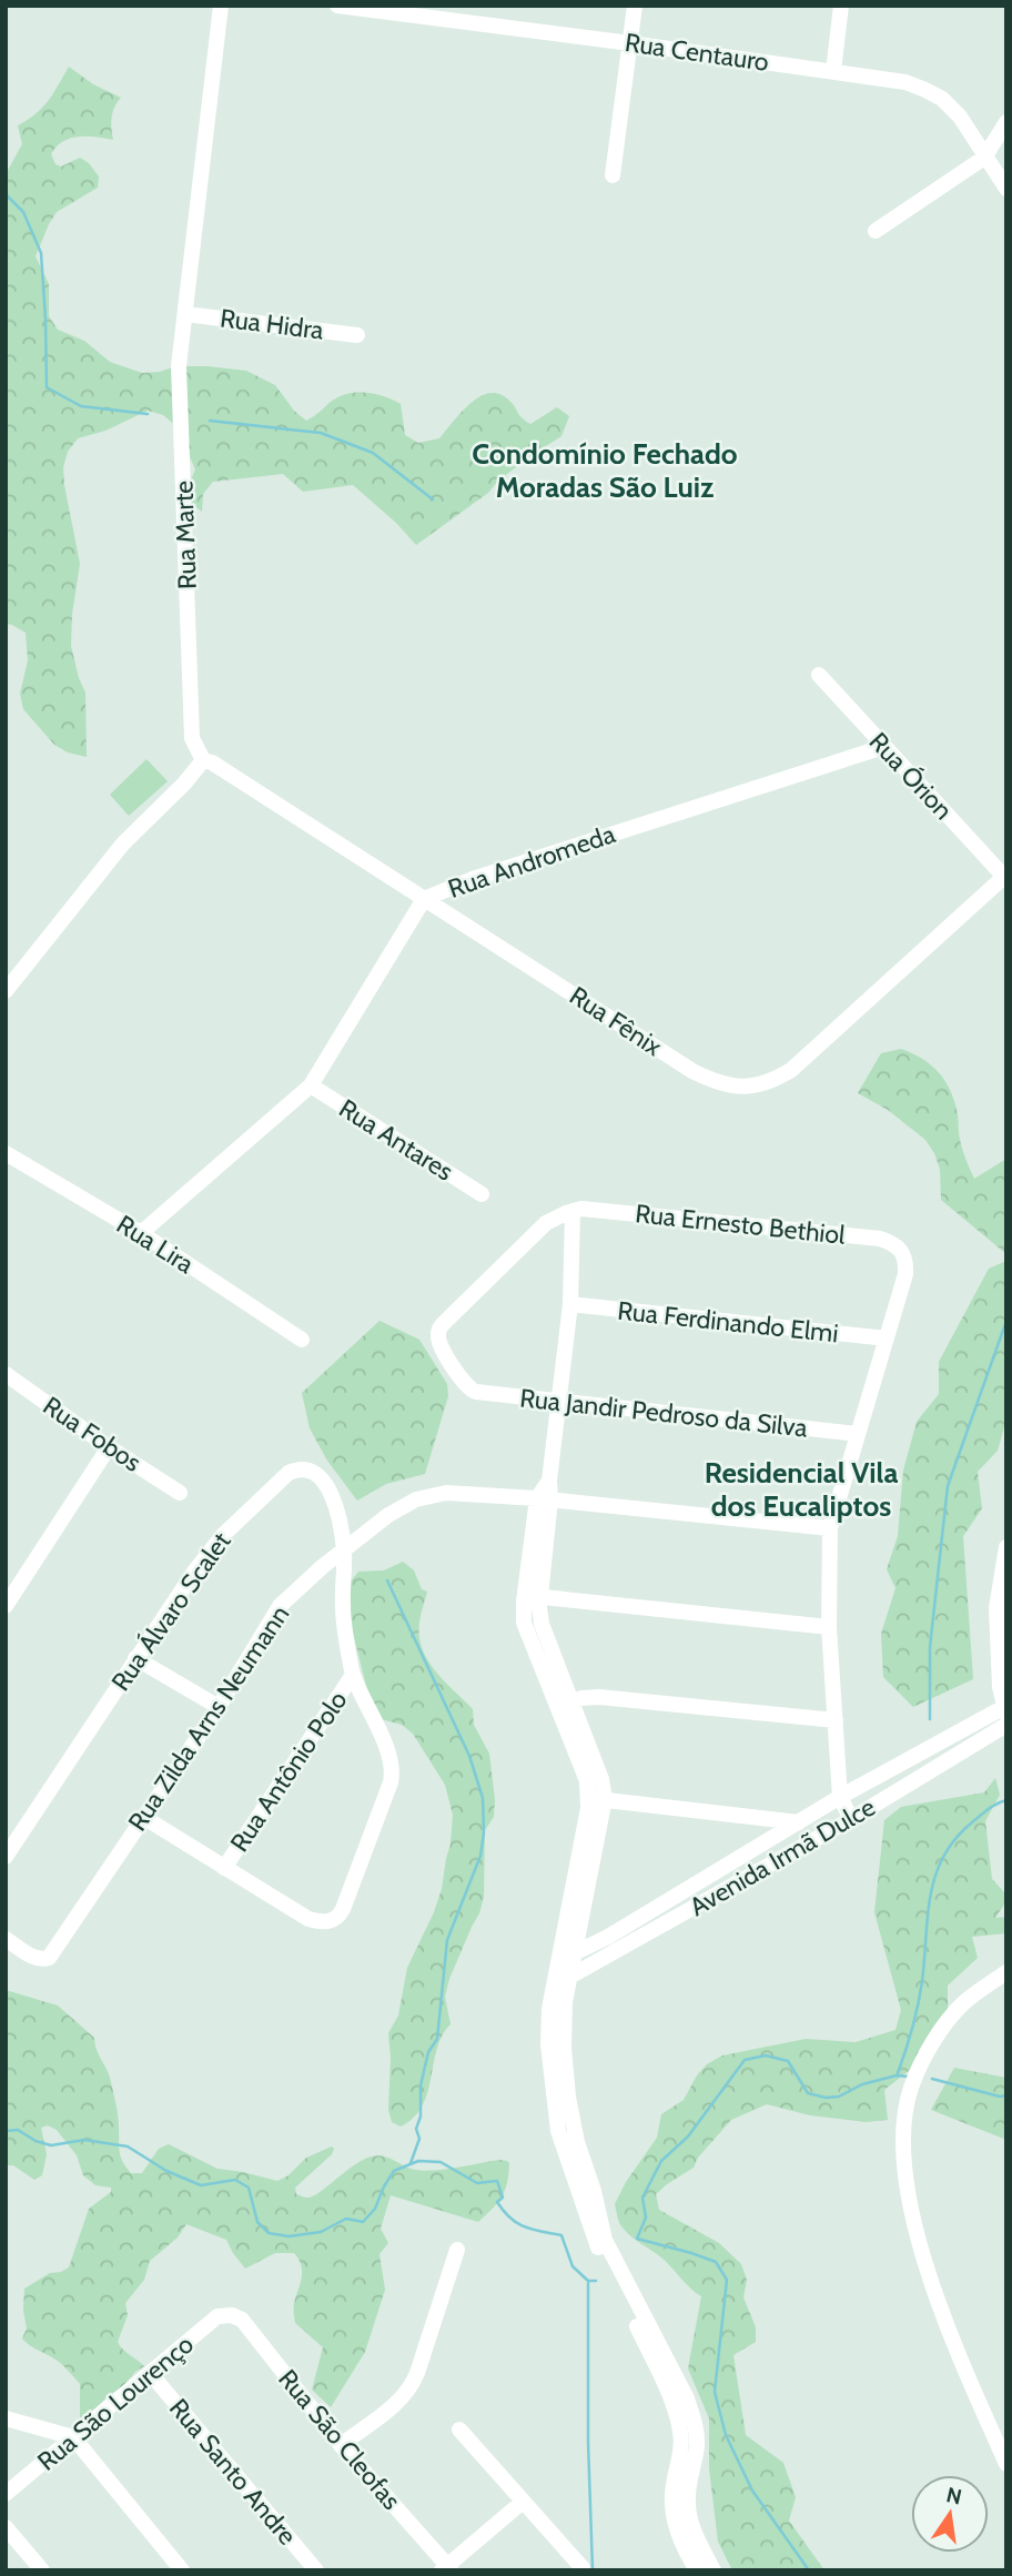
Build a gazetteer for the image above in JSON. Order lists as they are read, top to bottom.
{
  "streets": {
    "street": [
      "Rua Centauro",
      "Rua Hidra",
      "Rua Marte",
      "Rua Órion",
      "Rua Andromeda",
      "Rua Fênix",
      "Rua Antares",
      "Rua Ernesto Bethiol",
      "Rua Lira",
      "Rua Ferdinando Elmi",
      "Rua Jandir Pedroso da Silva",
      "Rua Fobos",
      "Rua Álvaro Scalet",
      "Rua Zilda Arns Neumann",
      "Rua Antônio Polo",
      "Avenida Irmã Dulce",
      "Rua São Lourenço",
      "Rua São Cleofas",
      "Rua Santo Andre"
    ]
  },
  "crossings": [
    ["Rua Hidra", "Rua Marte"],
    ["Rua Marte", "Rua Fênix"],
    ["Rua Órion", "Rua Andromeda"],
    ["Rua Órion", "Rua Fênix"],
    ["Rua Andromeda", "Rua Fênix"],
    ["Rua Andromeda", "Rua Antares"],
    ["Rua Andromeda", "Rua Lira"],
    ["Rua Ernesto Bethiol", "Rua Ferdinando Elmi"],
    ["Rua Ernesto Bethiol", "Rua Jandir Pedroso da Silva"],
    ["Rua Álvaro Scalet", "Rua Zilda Arns Neumann"],
    ["Rua Álvaro Scalet", "Rua Antônio Polo"],
    ["Rua São Lourenço", "Rua São Cleofas"],
    ["Rua São Lourenço", "Rua Santo Andre"]
  ],
  "districts": ["Condomínio Fechado Moradas São Luiz", "Residencial Vila dos Eucaliptos"],
  "north": "top"
}
